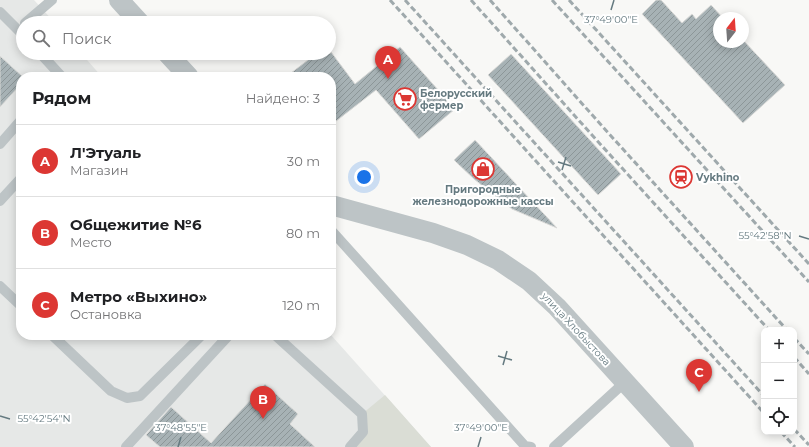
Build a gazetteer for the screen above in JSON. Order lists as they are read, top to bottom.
{
  "streets": {
    "street": ["улица Хлобыстова"]
  },
  "places": {
    "supermarket": ["Белорусский фермер"],
    "shop": ["Пригородные железнодорожные кассы"],
    "station": ["Vykhino"]
  },
  "north": "top",
  "page": {
    "search": "Поиск",
    "pins": ["A", "C", "B"],
    "heading": ["Рядом", "Найдено: 3"],
    "list": [
      {
        "mark": "A",
        "name": "Л'Этуаль",
        "note": "Магазин",
        "value": "30 m"
      },
      {
        "mark": "B",
        "name": "Общежитие №6",
        "note": "Место",
        "value": "80 m"
      },
      {
        "mark": "C",
        "name": "Метро «Выхино»",
        "note": "Остановка",
        "value": "120 m"
      }
    ],
    "map_buttons": ["+", "−"]
  },
  "coordinates": [
    "37°49'00\"E",
    "55°42'58\"N",
    "55°42'54\"N",
    "37°48'55\"E"
  ]
}
